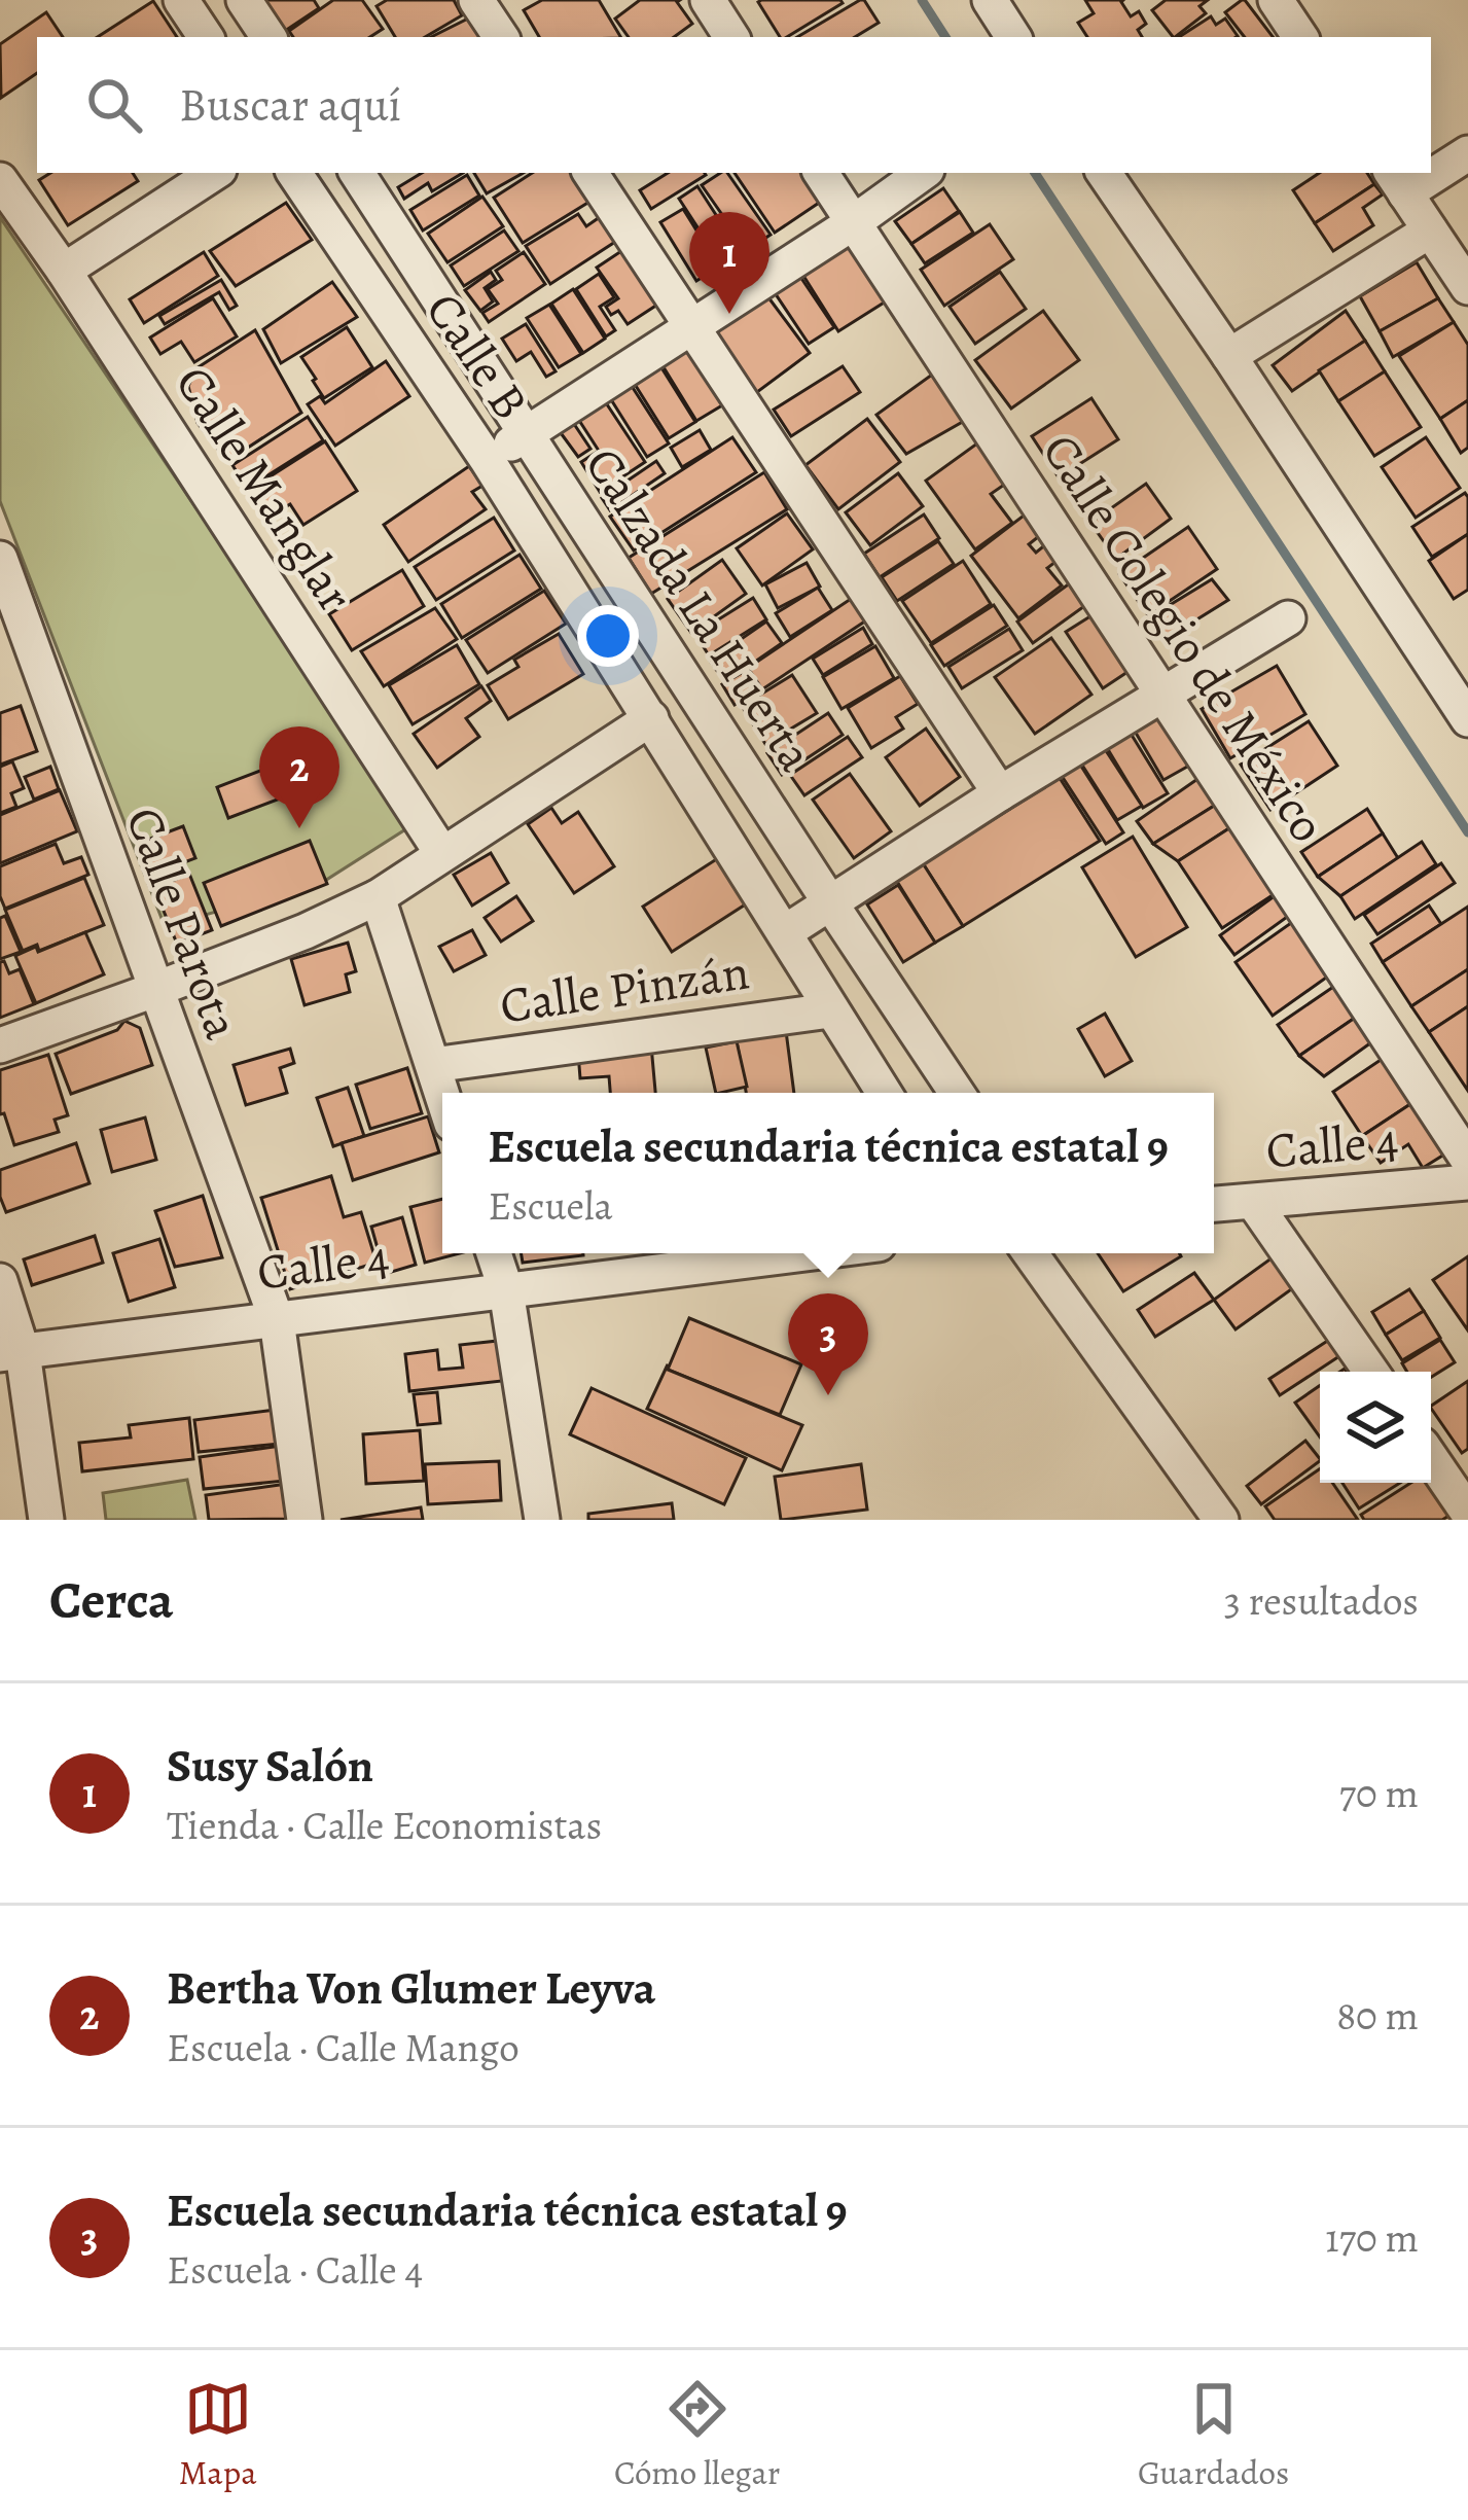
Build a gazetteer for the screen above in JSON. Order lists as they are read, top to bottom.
{
  "streets": {
    "street": [
      "Calle B",
      "Calle Manglar",
      "Calzada La Huerta",
      "Calle Colegio de México",
      "Calle Parota",
      "Calle Pinzán",
      "Calle 4"
    ]
  },
  "crossings": [
    ["Calle B", "Calle Pinzán"],
    ["Calle Parota", "Calle 4"]
  ],
  "page": {
    "search": "Buscar aquí",
    "pins": ["1", "2", "3"],
    "popup": ["Escuela secundaria técnica estatal 9", "Escuela"],
    "heading": ["Cerca", "3 resultados"],
    "list": [
      {
        "mark": "1",
        "name": "Susy Salón",
        "note": "Tienda · Calle Economistas",
        "value": "70 m"
      },
      {
        "mark": "2",
        "name": "Bertha Von Glumer Leyva",
        "note": "Escuela · Calle Mango",
        "value": "80 m"
      },
      {
        "mark": "3",
        "name": "Escuela secundaria técnica estatal 9",
        "note": "Escuela · Calle 4",
        "value": "170 m"
      }
    ],
    "nav": ["Mapa", "Cómo llegar", "Guardados"]
  }
}
